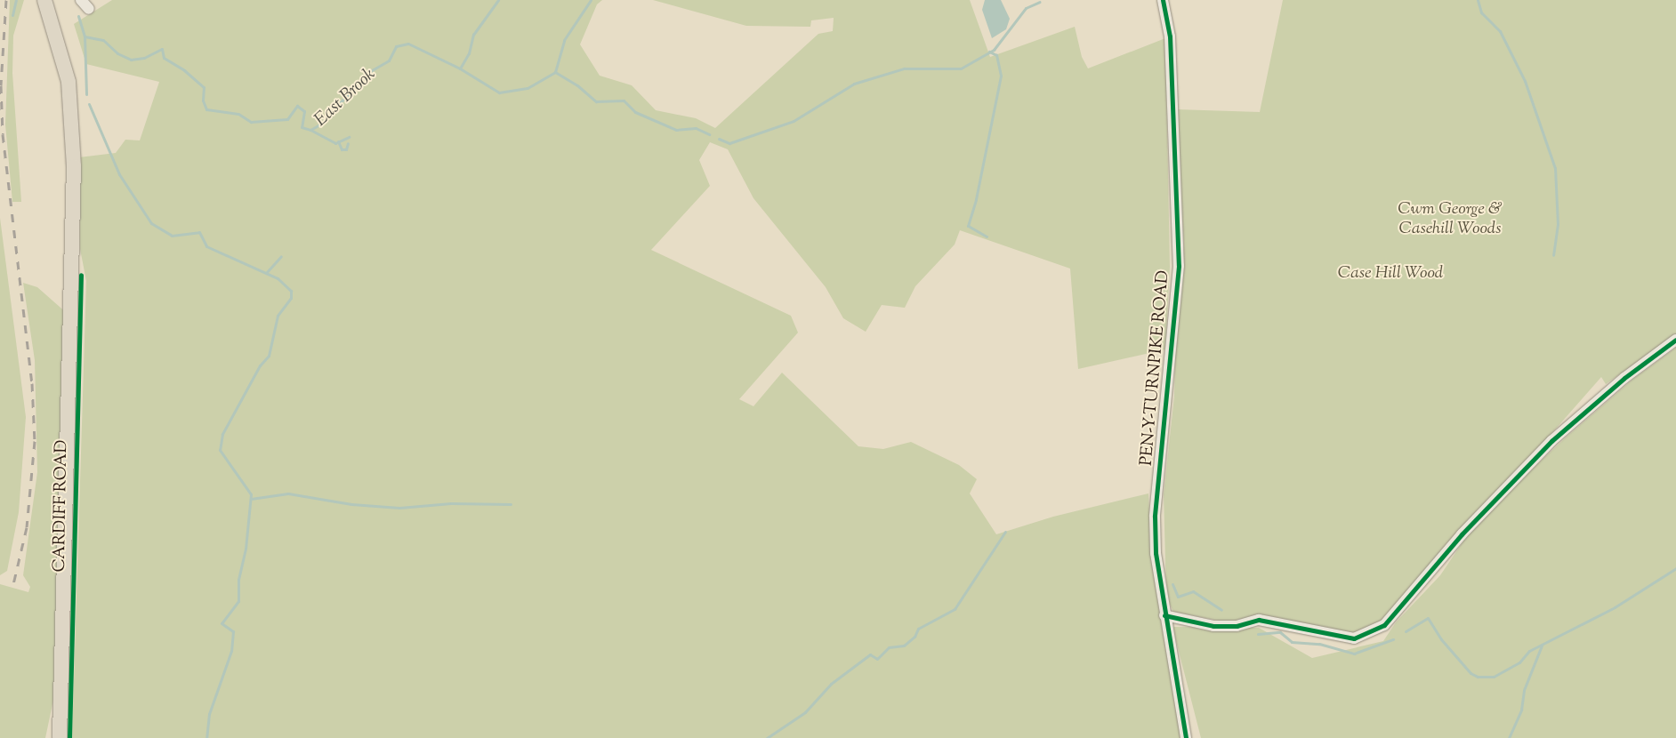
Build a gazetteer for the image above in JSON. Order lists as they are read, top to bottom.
{
  "streets": {
    "main road": ["CARDIFF ROAD"],
    "street": ["PEN-Y-TURNPIKE ROAD"]
  },
  "water": ["East Brook"],
  "parks": ["Cwm George & Casehill Woods", "Case Hill Wood"]
}
